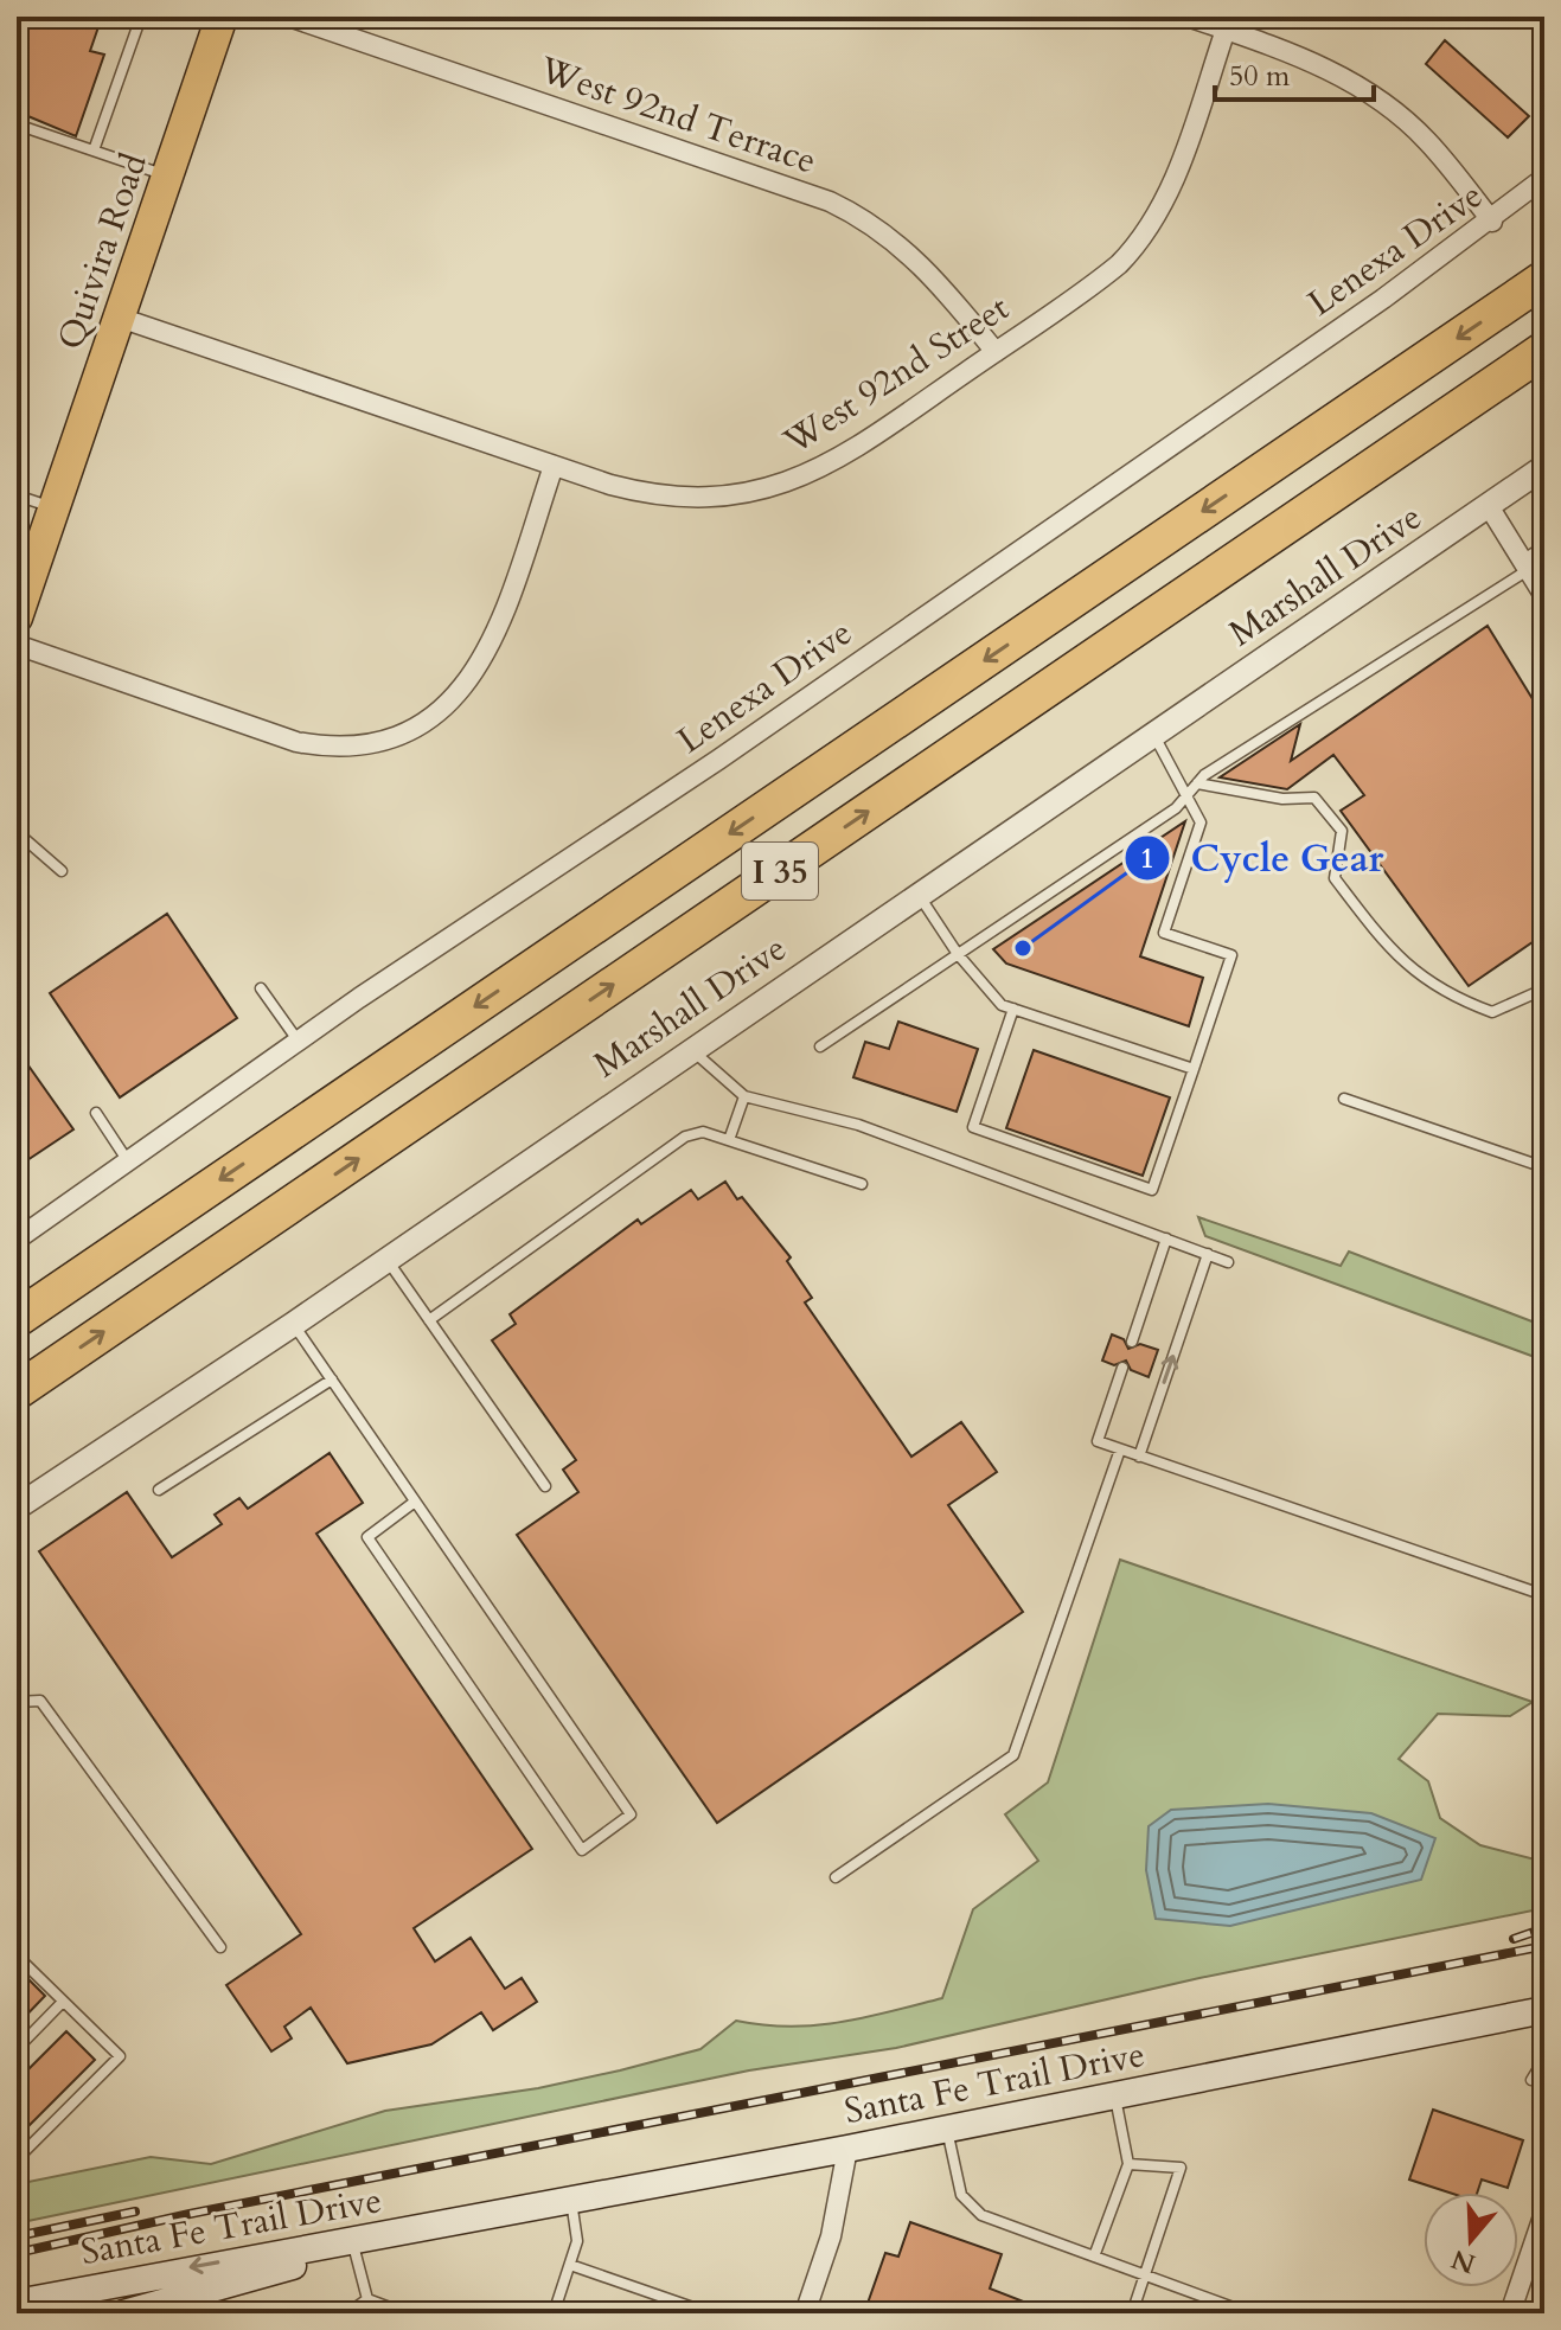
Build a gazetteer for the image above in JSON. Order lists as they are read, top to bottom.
{
  "streets": {
    "highway": ["I 35"],
    "main road": ["Quivira Road", "Santa Fe Trail Drive"],
    "street": [
      "West 92nd Terrace",
      "Lenexa Drive",
      "West 92nd Street",
      "Marshall Drive"
    ]
  },
  "crossings": [
    ["West 92nd Terrace", "West 92nd Street"],
    ["Quivira Road", "West 92nd Street"]
  ],
  "places": ["Cycle Gear"],
  "scale_bar": "50 m",
  "north": "bottom"
}
